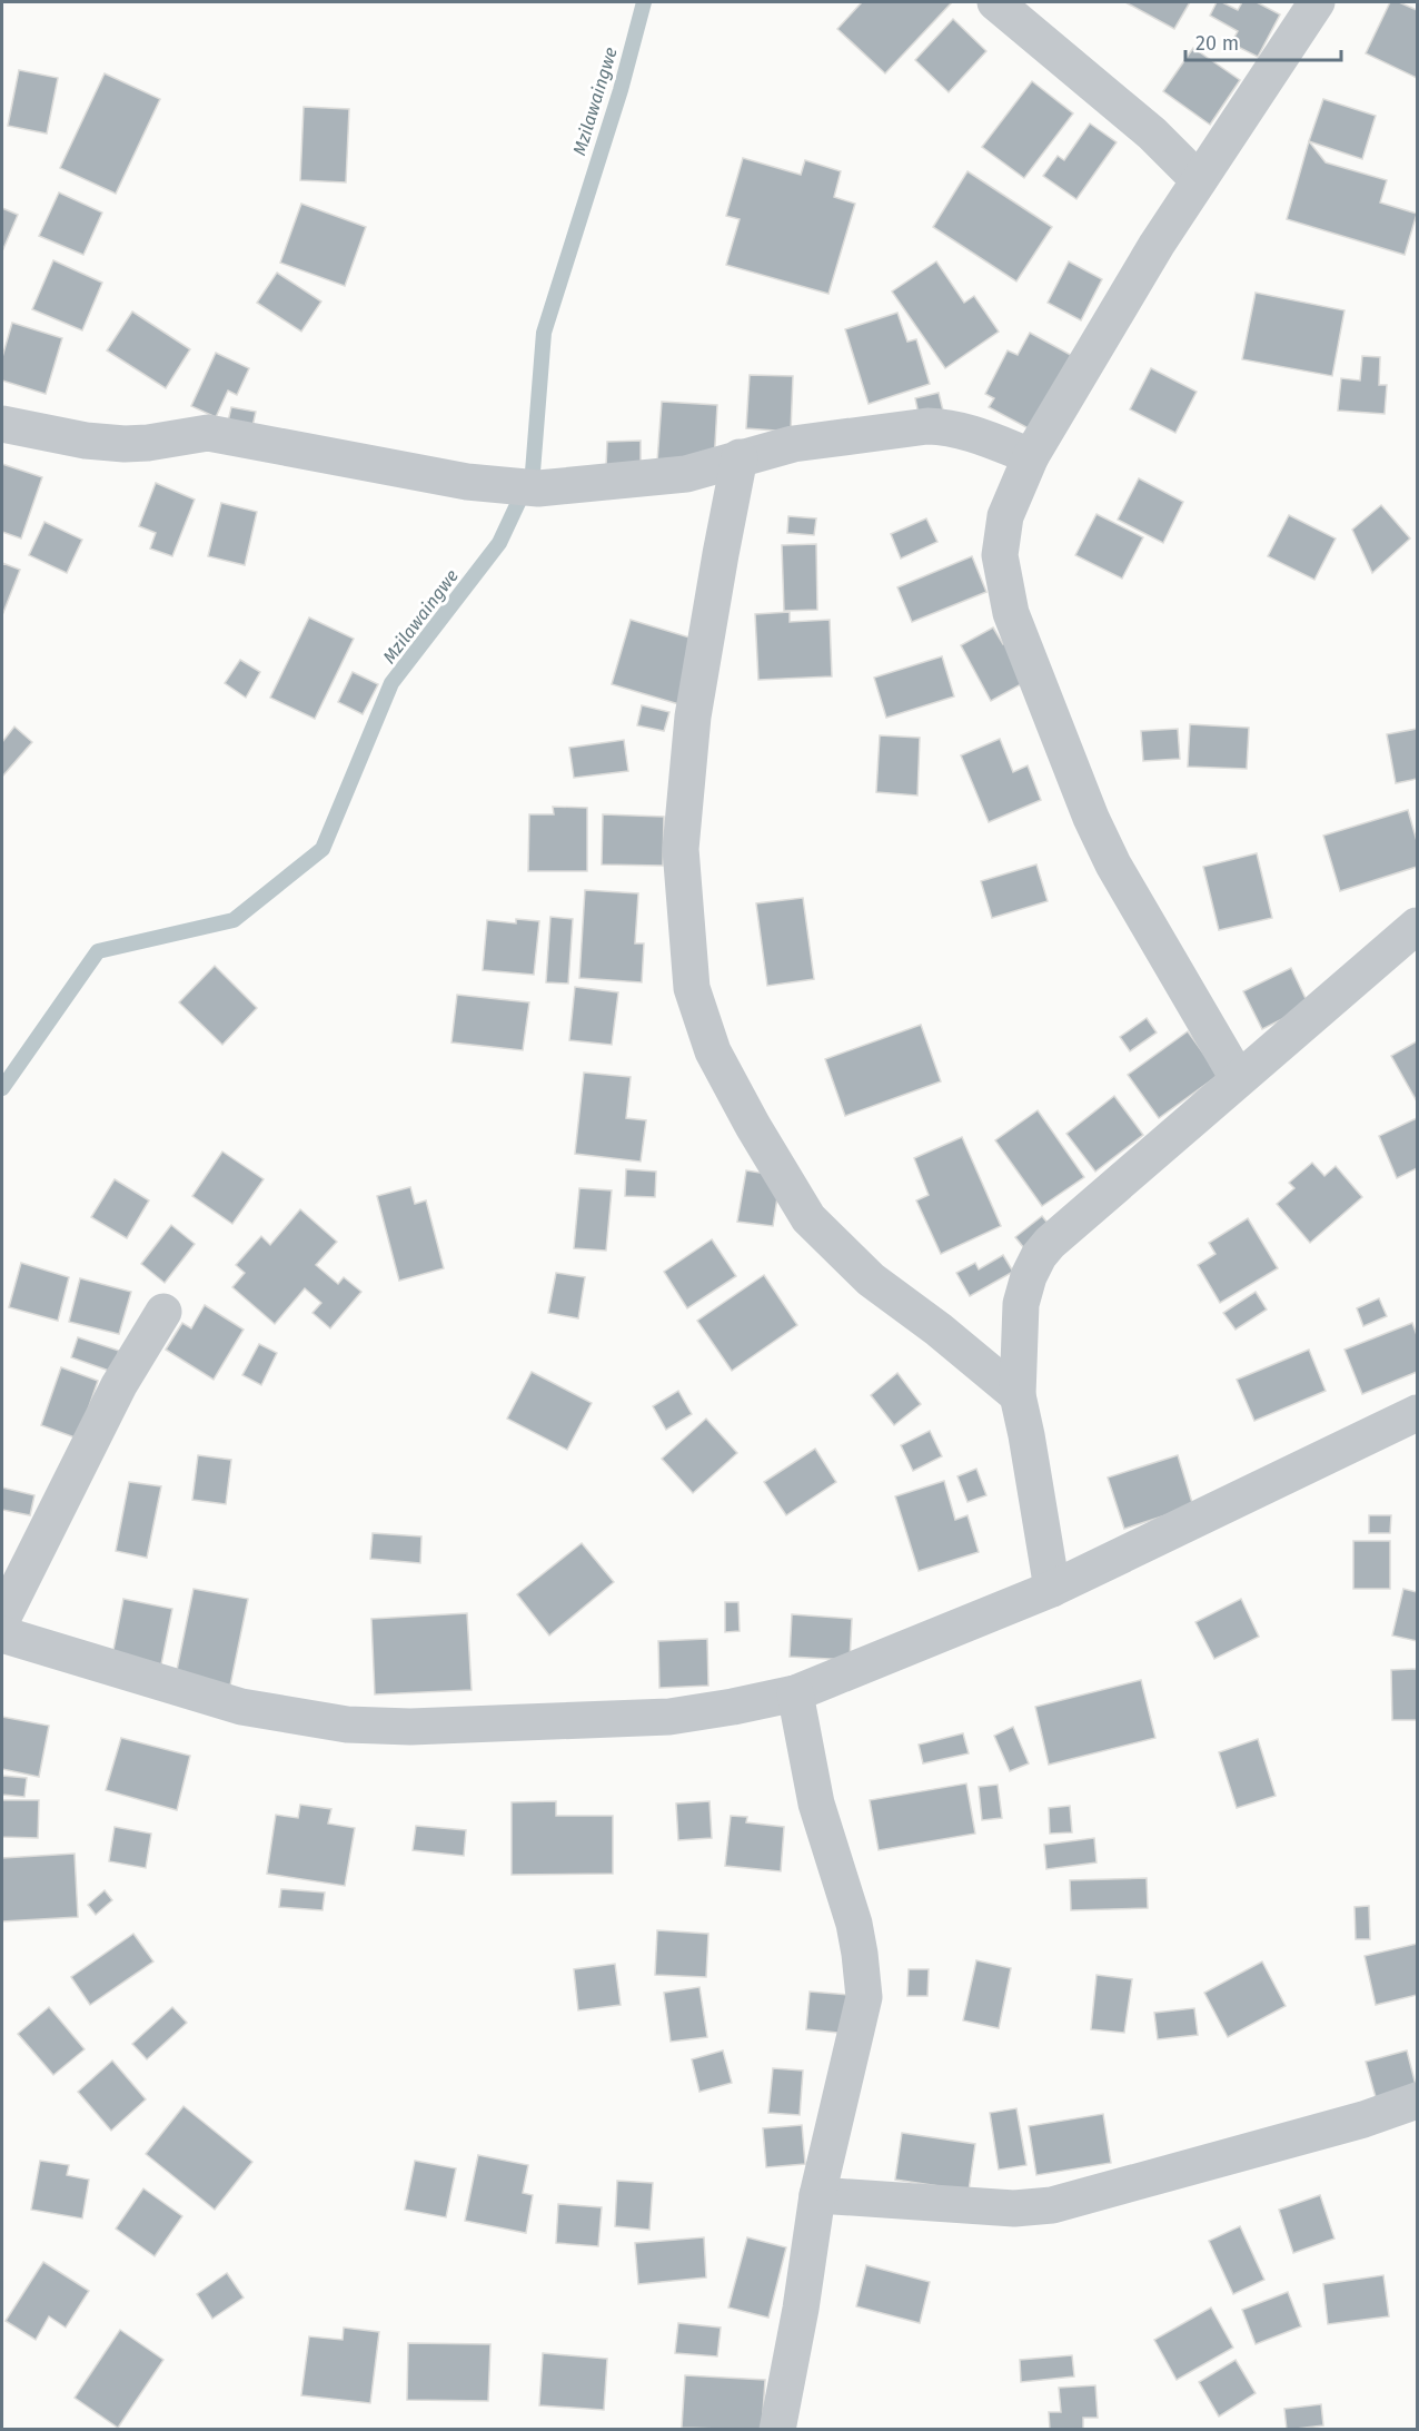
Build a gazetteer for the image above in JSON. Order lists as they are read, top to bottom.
{
  "water": ["Mzilawaingwe"],
  "scale_bar": "20 m"
}
